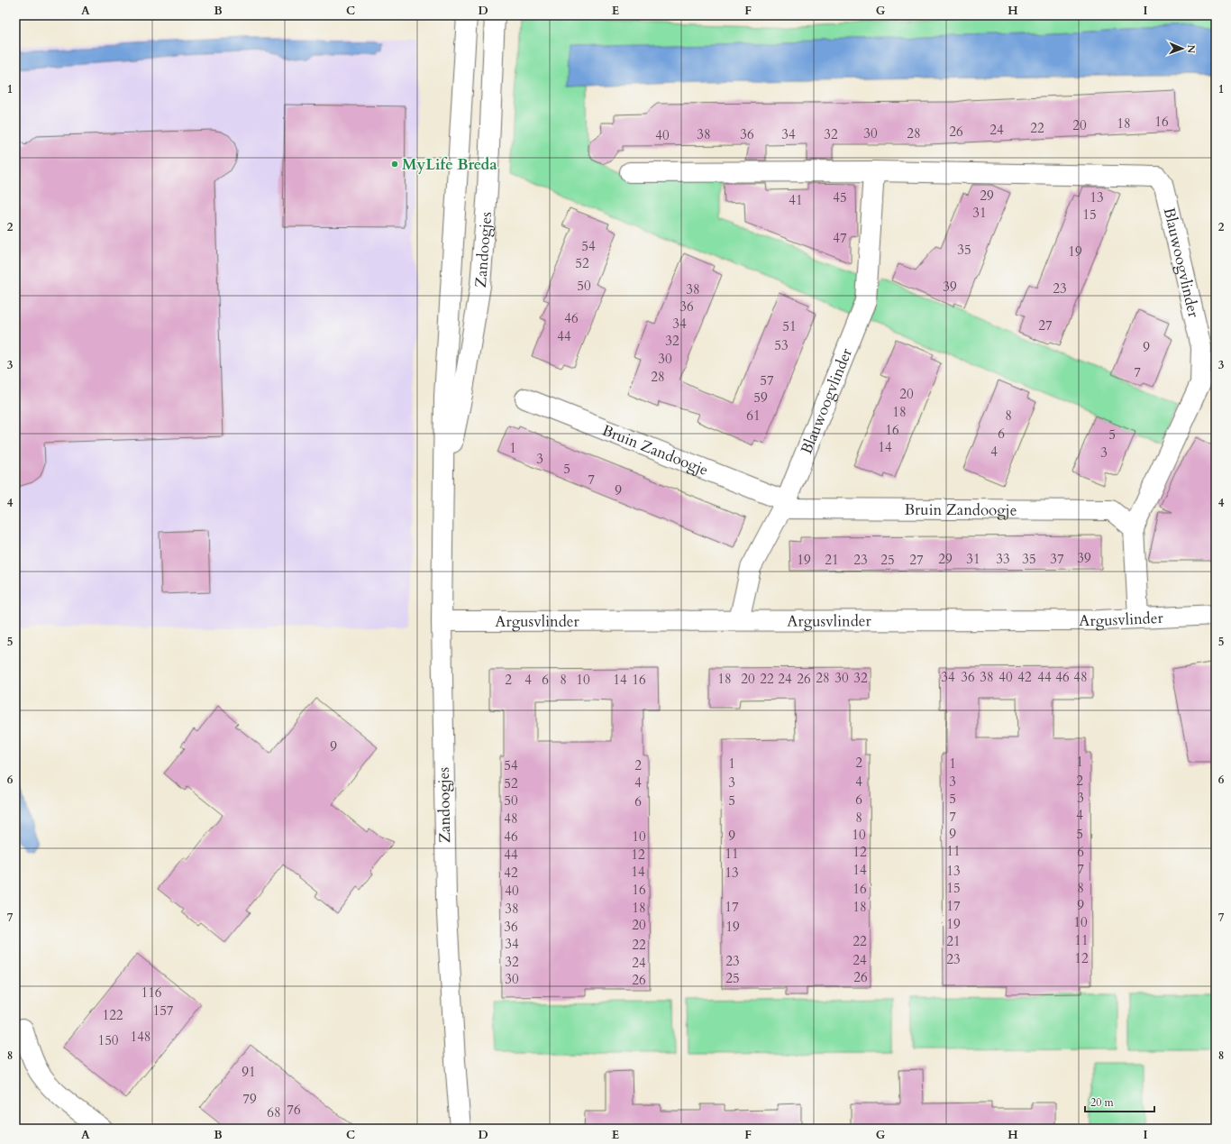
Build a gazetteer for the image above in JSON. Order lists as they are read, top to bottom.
{
  "streets": {
    "street": [
      "Zandoogjes",
      "Blauwoogvlinder",
      "Bruin Zandoogje",
      "Argusvlinder"
    ]
  },
  "crossings": [
    ["Zandoogjes", "Argusvlinder"],
    ["Blauwoogvlinder", "Bruin Zandoogje"],
    ["Blauwoogvlinder", "Argusvlinder"]
  ],
  "places": ["MyLife Breda"],
  "house_numbers": [
    "16",
    "18",
    "20",
    "22",
    "24",
    "26",
    "30",
    "28",
    "38",
    "36",
    "34",
    "32",
    "40",
    "29",
    "45",
    "13",
    "41",
    "31",
    "15",
    "47",
    "54",
    "35",
    "19",
    "52",
    "50",
    "39",
    "23",
    "38",
    "36",
    "46",
    "34",
    "27",
    "51",
    "44",
    "32",
    "53",
    "9",
    "30",
    "7",
    "28",
    "57",
    "20",
    "59",
    "18",
    "61",
    "8",
    "16",
    "6",
    "5",
    "14",
    "1",
    "4",
    "3",
    "3",
    "5",
    "7",
    "9",
    "39",
    "29",
    "31",
    "33",
    "35",
    "37",
    "19",
    "21",
    "23",
    "25",
    "27",
    "34",
    "36",
    "38",
    "40",
    "42",
    "44",
    "46",
    "48",
    "28",
    "30",
    "32",
    "18",
    "20",
    "22",
    "24",
    "26",
    "2",
    "4",
    "6",
    "8",
    "10",
    "14",
    "16",
    "9",
    "1",
    "2",
    "1",
    "1",
    "54",
    "2",
    "2",
    "4",
    "3",
    "4",
    "3",
    "52",
    "3",
    "5",
    "6",
    "50",
    "5",
    "6",
    "4",
    "7",
    "8",
    "48",
    "9",
    "5",
    "10",
    "9",
    "46",
    "10",
    "11",
    "12",
    "6",
    "11",
    "44",
    "12",
    "7",
    "14",
    "13",
    "14",
    "42",
    "13",
    "15",
    "8",
    "16",
    "16",
    "40",
    "9",
    "17",
    "17",
    "18",
    "18",
    "38",
    "10",
    "19",
    "20",
    "36",
    "19",
    "11",
    "22",
    "21",
    "34",
    "22",
    "12",
    "23",
    "24",
    "23",
    "32",
    "24",
    "26",
    "25",
    "30",
    "26",
    "116",
    "157",
    "122",
    "148",
    "150",
    "91",
    "79",
    "76",
    "68"
  ],
  "scale_bar": "20 m",
  "north": "right",
  "grid": {
    "columns": [
      "A",
      "B",
      "C",
      "D",
      "E",
      "F",
      "G",
      "H",
      "I"
    ],
    "rows": [
      "1",
      "2",
      "3",
      "4",
      "5",
      "6",
      "7",
      "8"
    ]
  }
}
